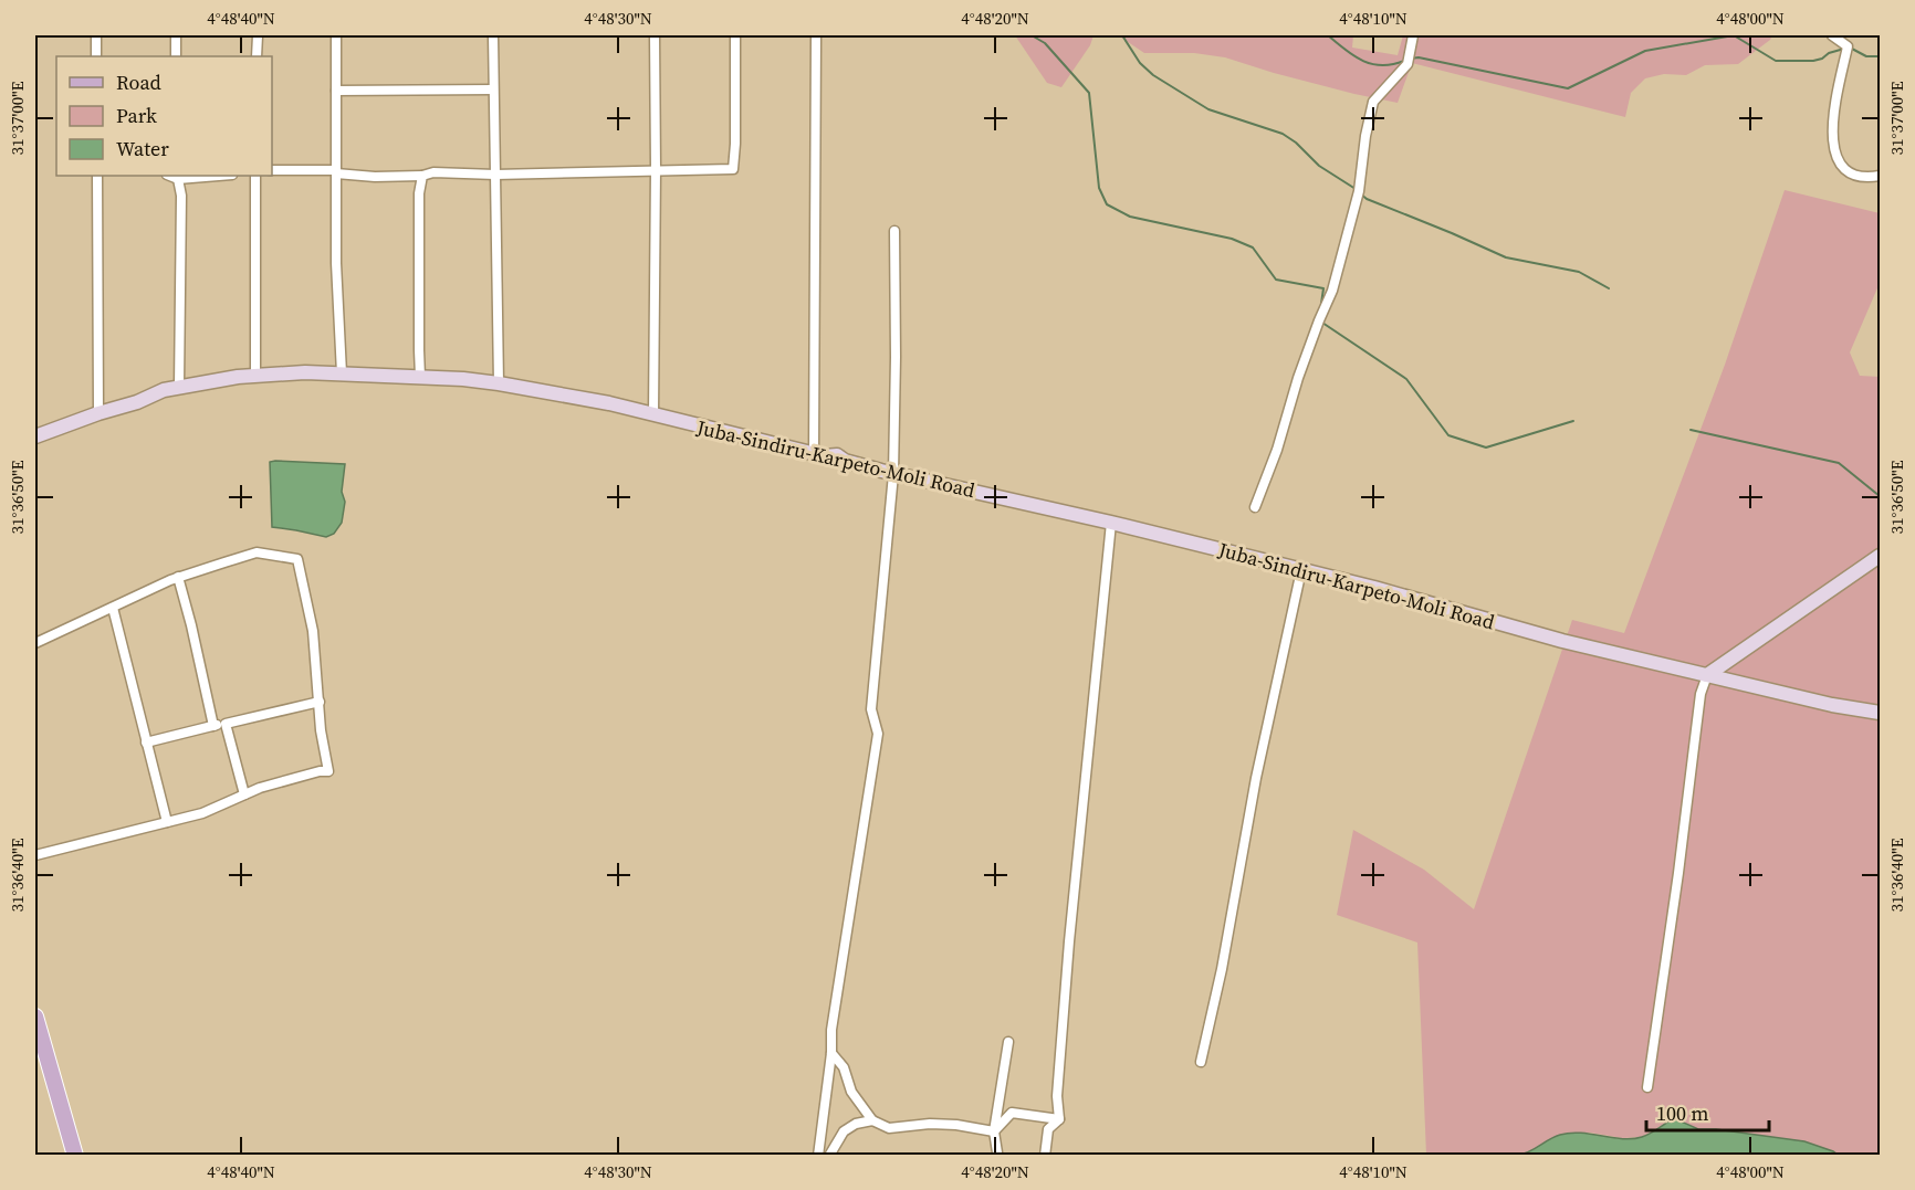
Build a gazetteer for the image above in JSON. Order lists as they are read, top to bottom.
{
  "streets": {
    "main road": ["Juba-Sindiru-Karpeto-Moli Road"]
  },
  "legend": ["Road", "Park", "Water"],
  "scale_bar": "100 m",
  "coordinates": [
    "4°48'40\"N",
    "4°48'30\"N",
    "4°48'20\"N",
    "4°48'10\"N",
    "4°48'00\"N",
    "31°37'00\"E",
    "31°36'50\"E",
    "31°36'40\"E"
  ]
}
